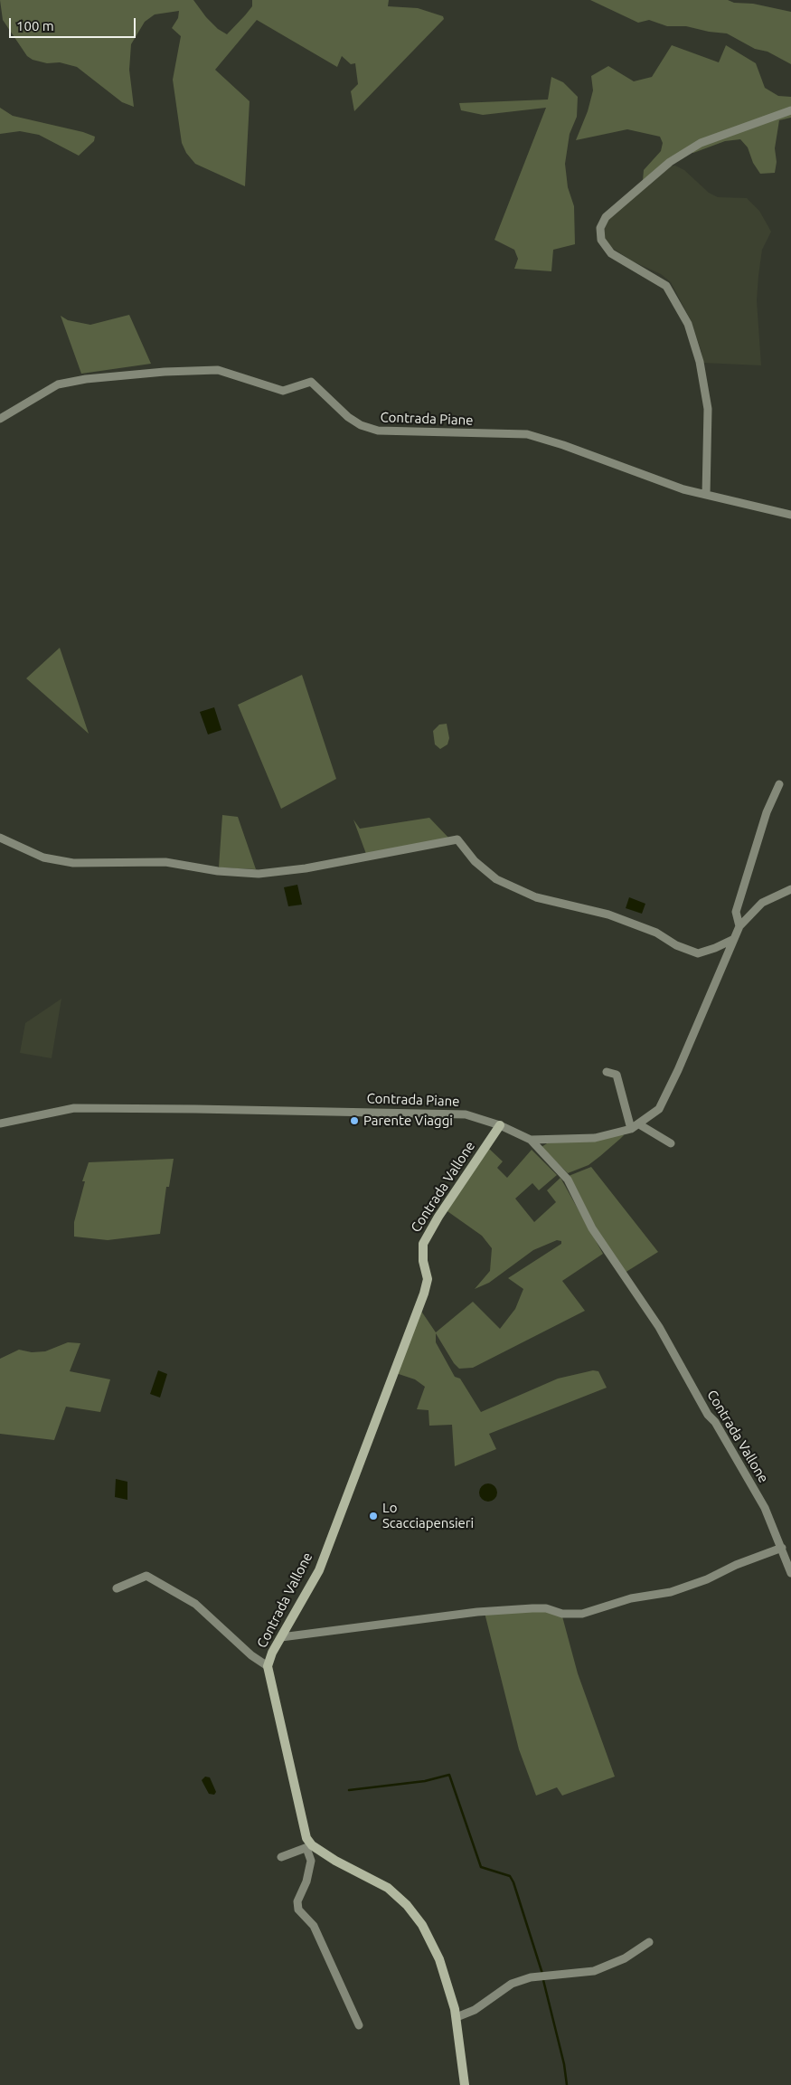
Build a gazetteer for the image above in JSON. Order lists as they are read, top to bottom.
{
  "streets": {
    "street": ["Contrada Piane", "Contrada Vallone"]
  },
  "crossings": [
    ["Contrada Piane", "Contrada Vallone"]
  ],
  "places": ["Parente Viaggi", "Lo Scacciapensieri"],
  "scale_bar": "100 m"
}
